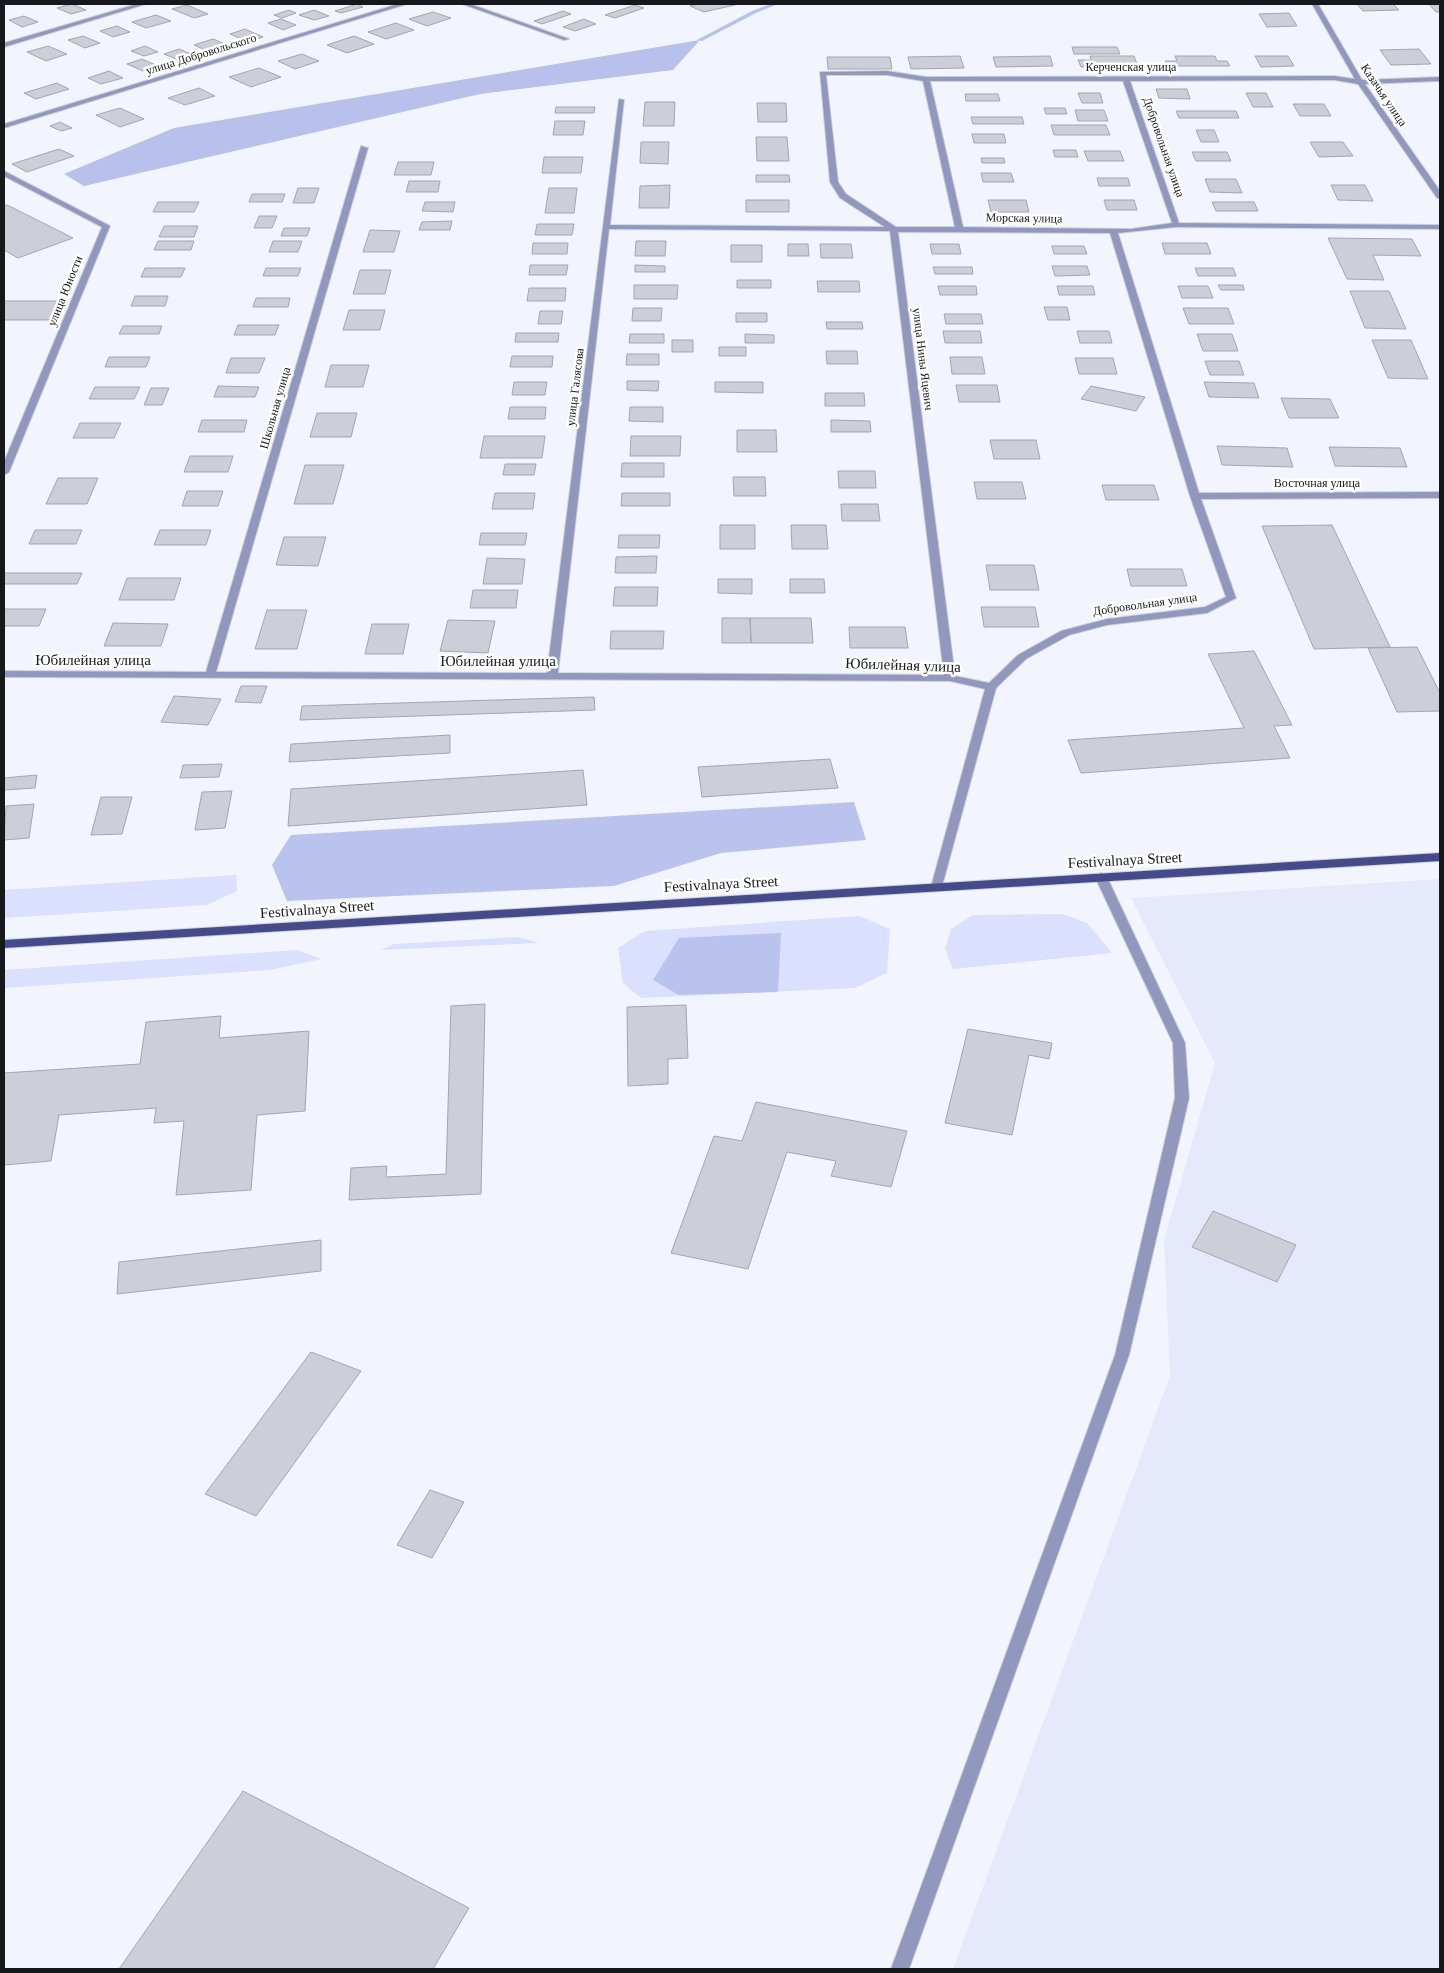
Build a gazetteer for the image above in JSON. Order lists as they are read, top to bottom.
{
  "streets": {
    "main road": ["Festivalnaya Street"],
    "street": [
      "улица Добровольского",
      "Керченская улица",
      "Казачья улица",
      "Добровольная улица",
      "Морская улица",
      "улица Юности",
      "улица Нины Яцевич",
      "улица Галясова",
      "Школьная улица",
      "Восточная улица",
      "Юбилейная улица"
    ]
  },
  "crossings": [
    ["Керченская улица", "Казачья улица"],
    ["Керченская улица", "Добровольная улица"],
    ["Керченская улица", "Морская улица"],
    ["Керченская улица", "улица Нины Яцевич"],
    ["Добровольная улица", "Морская улица"],
    ["Добровольная улица", "Восточная улица"],
    ["Добровольная улица", "Юбилейная улица"],
    ["Морская улица", "улица Нины Яцевич"],
    ["Морская улица", "улица Галясова"],
    ["улица Нины Яцевич", "Юбилейная улица"],
    ["улица Галясова", "Юбилейная улица"],
    ["Школьная улица", "Юбилейная улица"]
  ]
}
